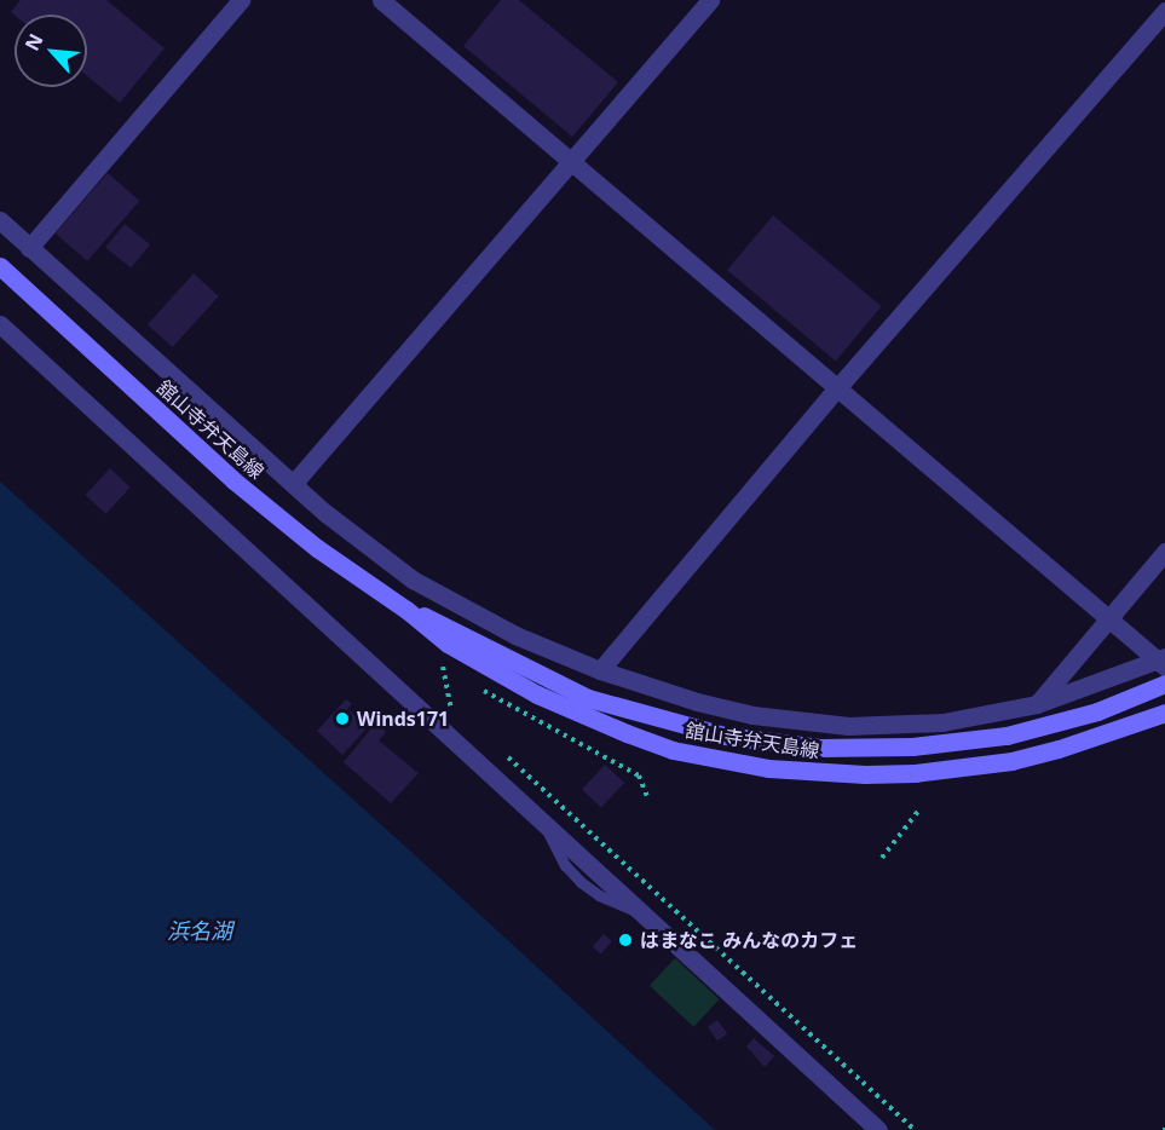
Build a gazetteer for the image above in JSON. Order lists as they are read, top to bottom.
{
  "streets": {
    "main road": ["舘山寺弁天島線"]
  },
  "water": ["浜名湖"],
  "places": ["Winds171", "はまなこ みんなのカフェ"],
  "north": "top left"
}
